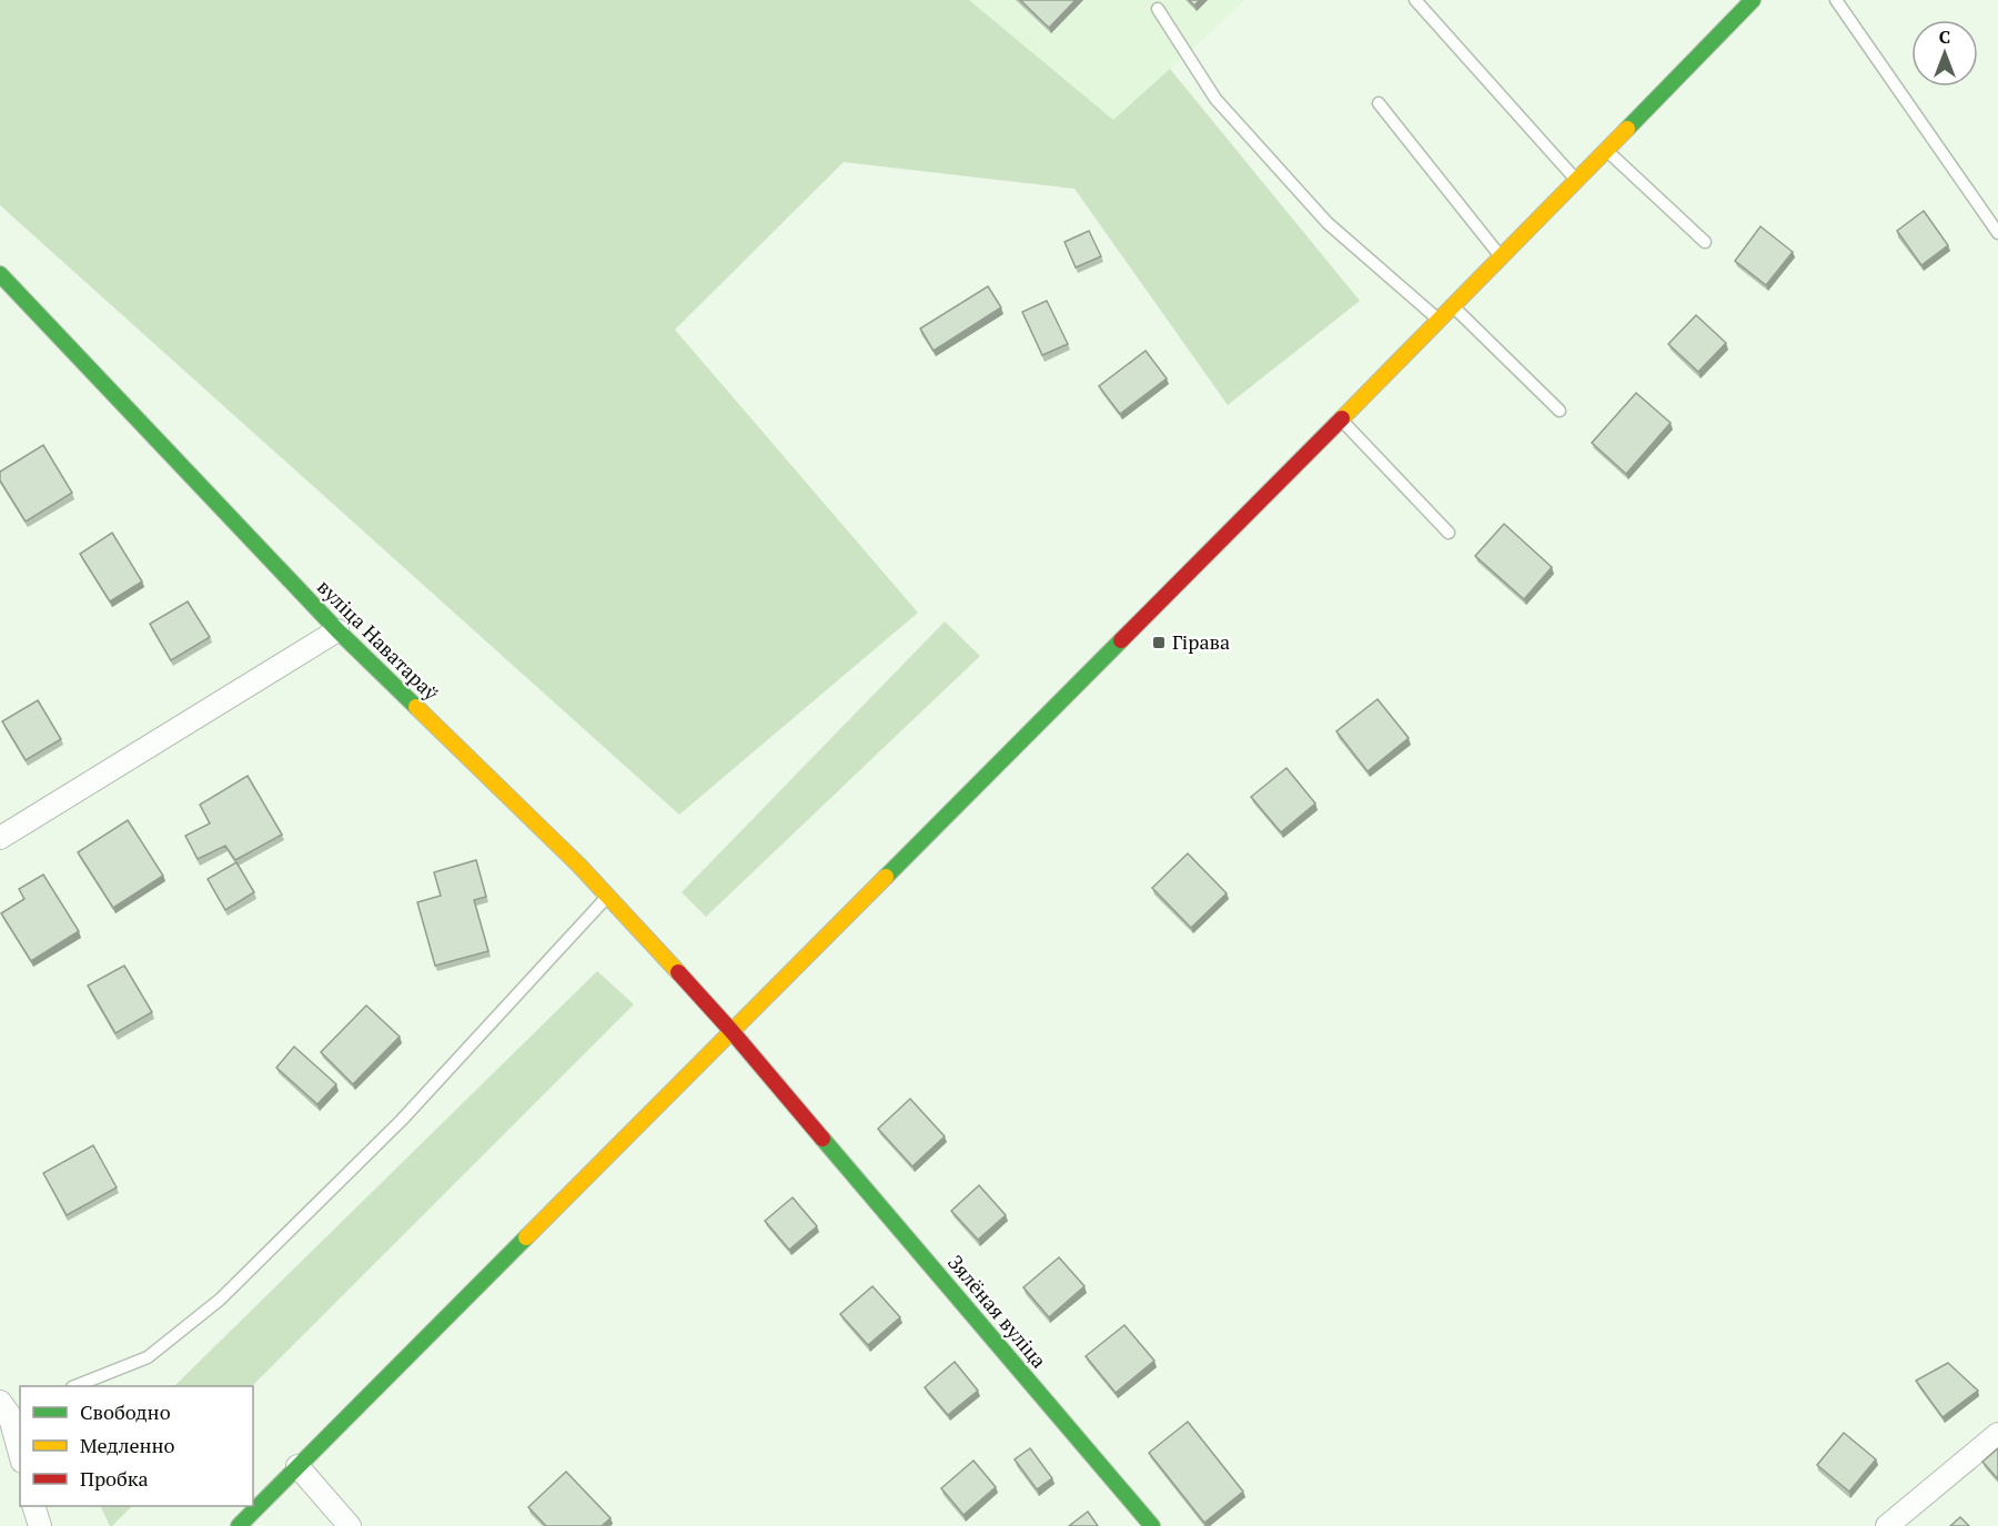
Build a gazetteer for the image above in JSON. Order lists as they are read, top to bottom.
{
  "streets": {
    "main road": ["вуліца Наватараў", "Зялёная вуліца"]
  },
  "crossings": [
    ["вуліца Наватараў", "Зялёная вуліца"]
  ],
  "places": {
    "transit": ["Гірава"]
  },
  "legend": ["Свободно", "Медленно", "Пробка"],
  "north": "top"
}
